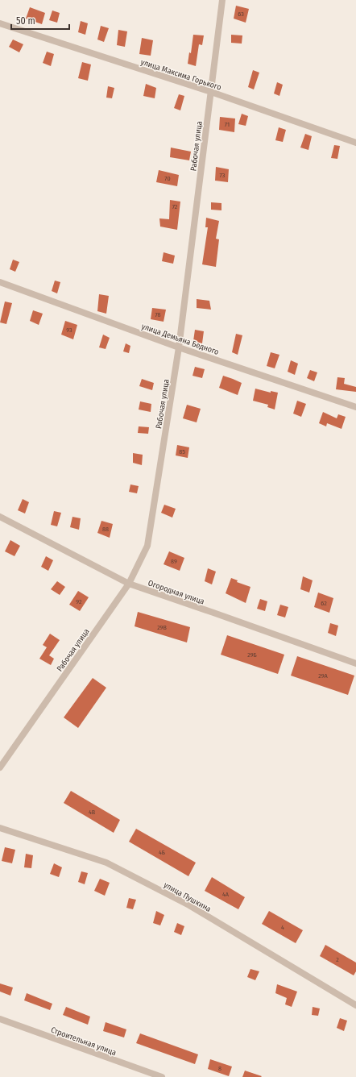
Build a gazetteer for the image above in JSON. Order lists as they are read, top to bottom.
{
  "streets": {
    "street": [
      "улица Максима Горького",
      "Рабочая улица",
      "улица Демьяна Бедного",
      "Огородная улица",
      "улица Пушкина",
      "Строительная улица"
    ]
  },
  "crossings": [
    ["улица Максима Горького", "Рабочая улица"],
    ["Рабочая улица", "улица Демьяна Бедного"],
    ["Рабочая улица", "Огородная улица"]
  ],
  "house_numbers": [
    "63",
    "71",
    "73",
    "70",
    "72",
    "78",
    "93",
    "85",
    "88",
    "89",
    "92",
    "62",
    "29В",
    "29Б",
    "29А",
    "4В",
    "4Б",
    "4А",
    "4",
    "2",
    "8"
  ],
  "scale_bar": "50 m"
}
